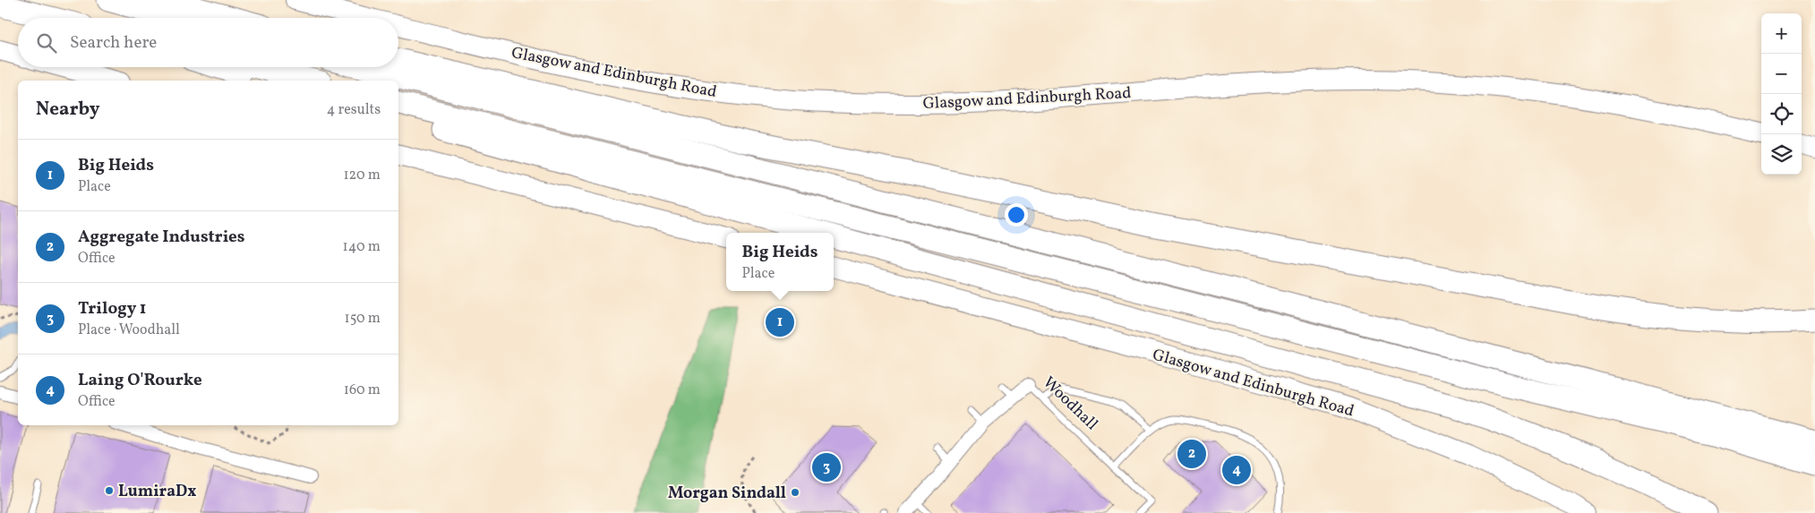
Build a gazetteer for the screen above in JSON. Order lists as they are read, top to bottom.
{
  "streets": {
    "highway": ["Glasgow and Edinburgh Road"],
    "street": ["Woodhall"]
  },
  "places": ["LumiraDx", "Morgan Sindall"],
  "page": {
    "map_buttons": ["+", "−"],
    "search": "Search here",
    "heading": ["Nearby", "4 results"],
    "list": [
      {
        "mark": "1",
        "name": "Big Heids",
        "note": "Place",
        "value": "120 m"
      },
      {
        "mark": "2",
        "name": "Aggregate Industries",
        "note": "Office",
        "value": "140 m"
      },
      {
        "mark": "3",
        "name": "Trilogy 1",
        "note": "Place · Woodhall",
        "value": "150 m"
      },
      {
        "mark": "4",
        "name": "Laing O'Rourke",
        "note": "Office",
        "value": "160 m"
      }
    ],
    "popup": ["Big Heids", "Place"],
    "pins": [
      "1",
      "2",
      "3",
      "4"
    ]
  }
}
